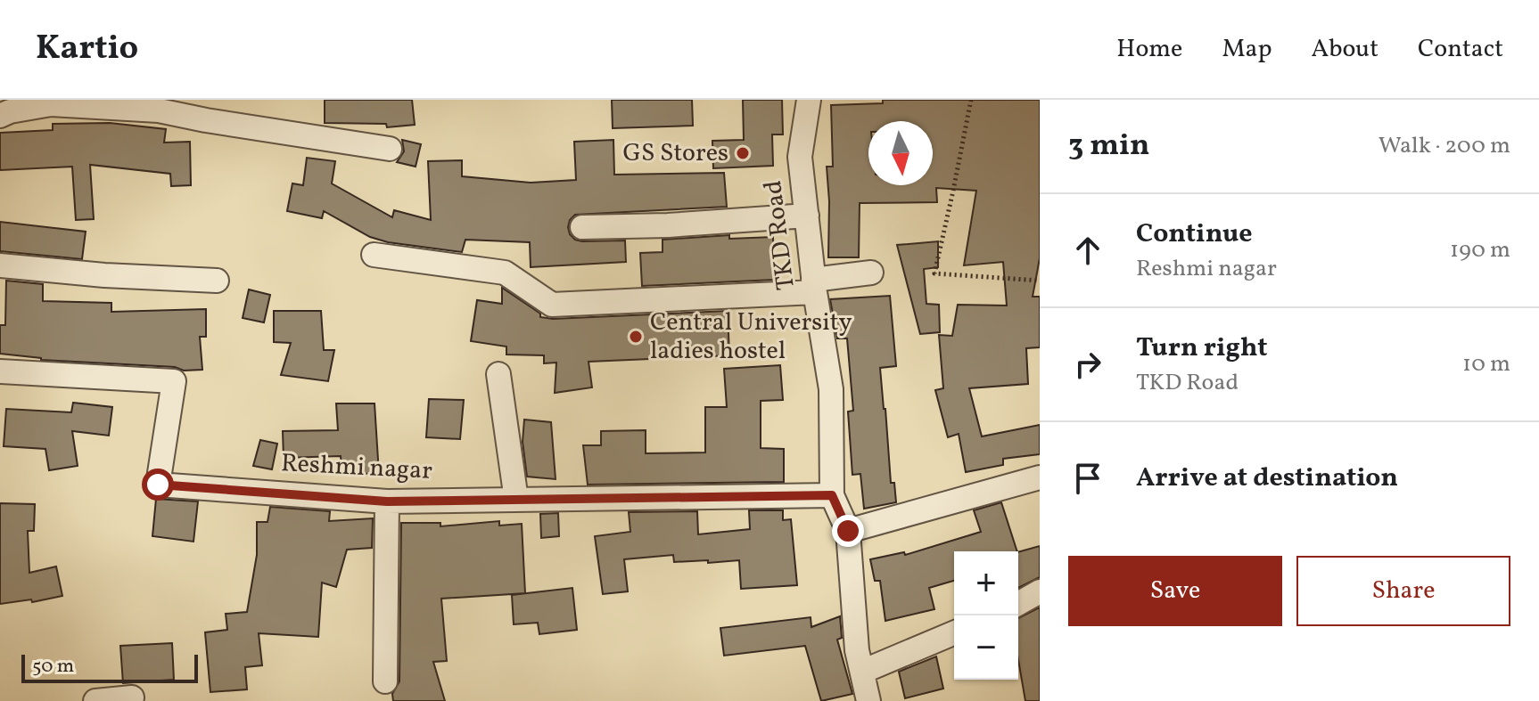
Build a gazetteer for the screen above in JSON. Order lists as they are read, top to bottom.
{
  "streets": {
    "street": ["TKD Road", "Reshmi nagar"]
  },
  "crossings": [
    ["TKD Road", "Reshmi nagar"]
  ],
  "places": ["GS Stores", "Central University ladies hostel"],
  "scale_bar": "50 m",
  "north": "bottom",
  "page": {
    "header": "Kartio",
    "nav": [
      "Home",
      "Map",
      "About",
      "Contact"
    ],
    "heading": ["3 min", "Walk · 200 m"],
    "list": [
      ["Continue", "Reshmi nagar", "190 m"],
      ["Turn right", "TKD Road", "10 m"],
      "Arrive at destination"
    ],
    "buttons": ["Save", "Share"],
    "map_buttons": ["+", "−"],
    "scale": "50 m"
  }
}
